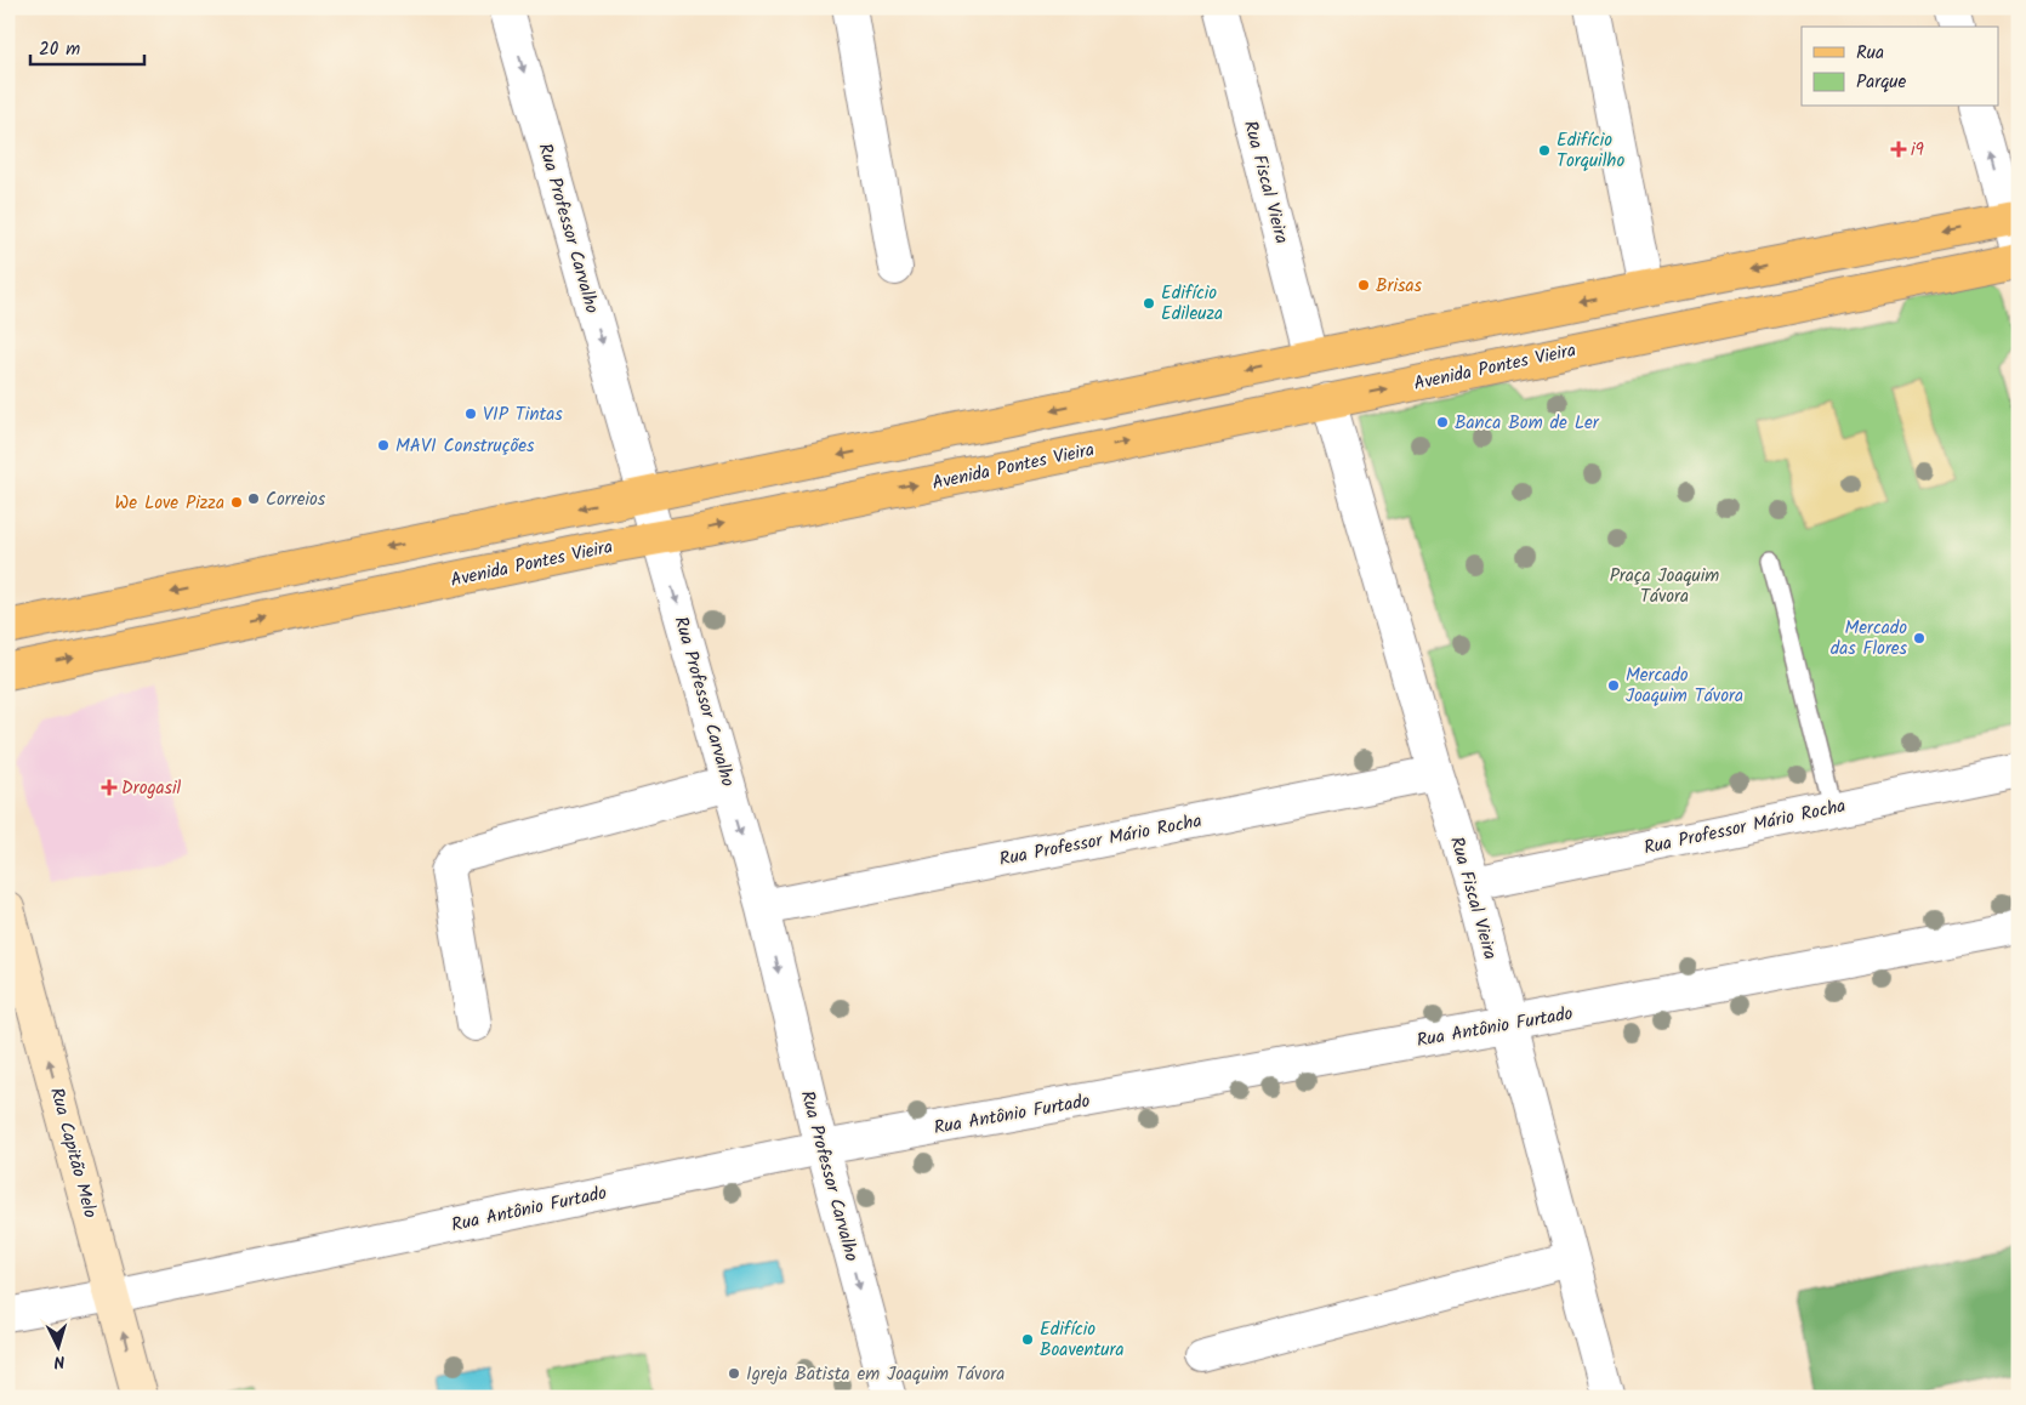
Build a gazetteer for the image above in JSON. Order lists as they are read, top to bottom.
{
  "streets": {
    "main road": ["Avenida Pontes Vieira", "Rua Capitão Melo"],
    "street": [
      "Rua Fiscal Vieira",
      "Rua Professor Carvalho",
      "Rua Professor Mário Rocha",
      "Rua Antônio Furtado"
    ]
  },
  "crossings": [
    ["Rua Fiscal Vieira", "Avenida Pontes Vieira"],
    ["Rua Fiscal Vieira", "Rua Professor Mário Rocha"],
    ["Rua Fiscal Vieira", "Rua Antônio Furtado"],
    ["Rua Professor Carvalho", "Avenida Pontes Vieira"],
    ["Rua Professor Carvalho", "Rua Professor Mário Rocha"],
    ["Rua Professor Carvalho", "Rua Antônio Furtado"],
    ["Rua Antônio Furtado", "Rua Capitão Melo"]
  ],
  "one_way": ["Rua Professor Carvalho", "Rua Capitão Melo"],
  "parks": ["Praça Joaquim Távora"],
  "places": {
    "health": ["i9", "Drogasil"],
    "other": [
      "Edifício Torquilho",
      "Brisas",
      "Edifício Edileuza",
      "VIP Tintas",
      "Banca Bom de Ler",
      "MAVI Construções",
      "Correios",
      "We Love Pizza",
      "Mercado das Flores",
      "Mercado Joaquim Távora",
      "Edifício Boaventura",
      "Igreja Batista em Joaquim Távora"
    ]
  },
  "legend": ["Rua", "Parque"],
  "scale_bar": "20 m",
  "north": "bottom"
}
